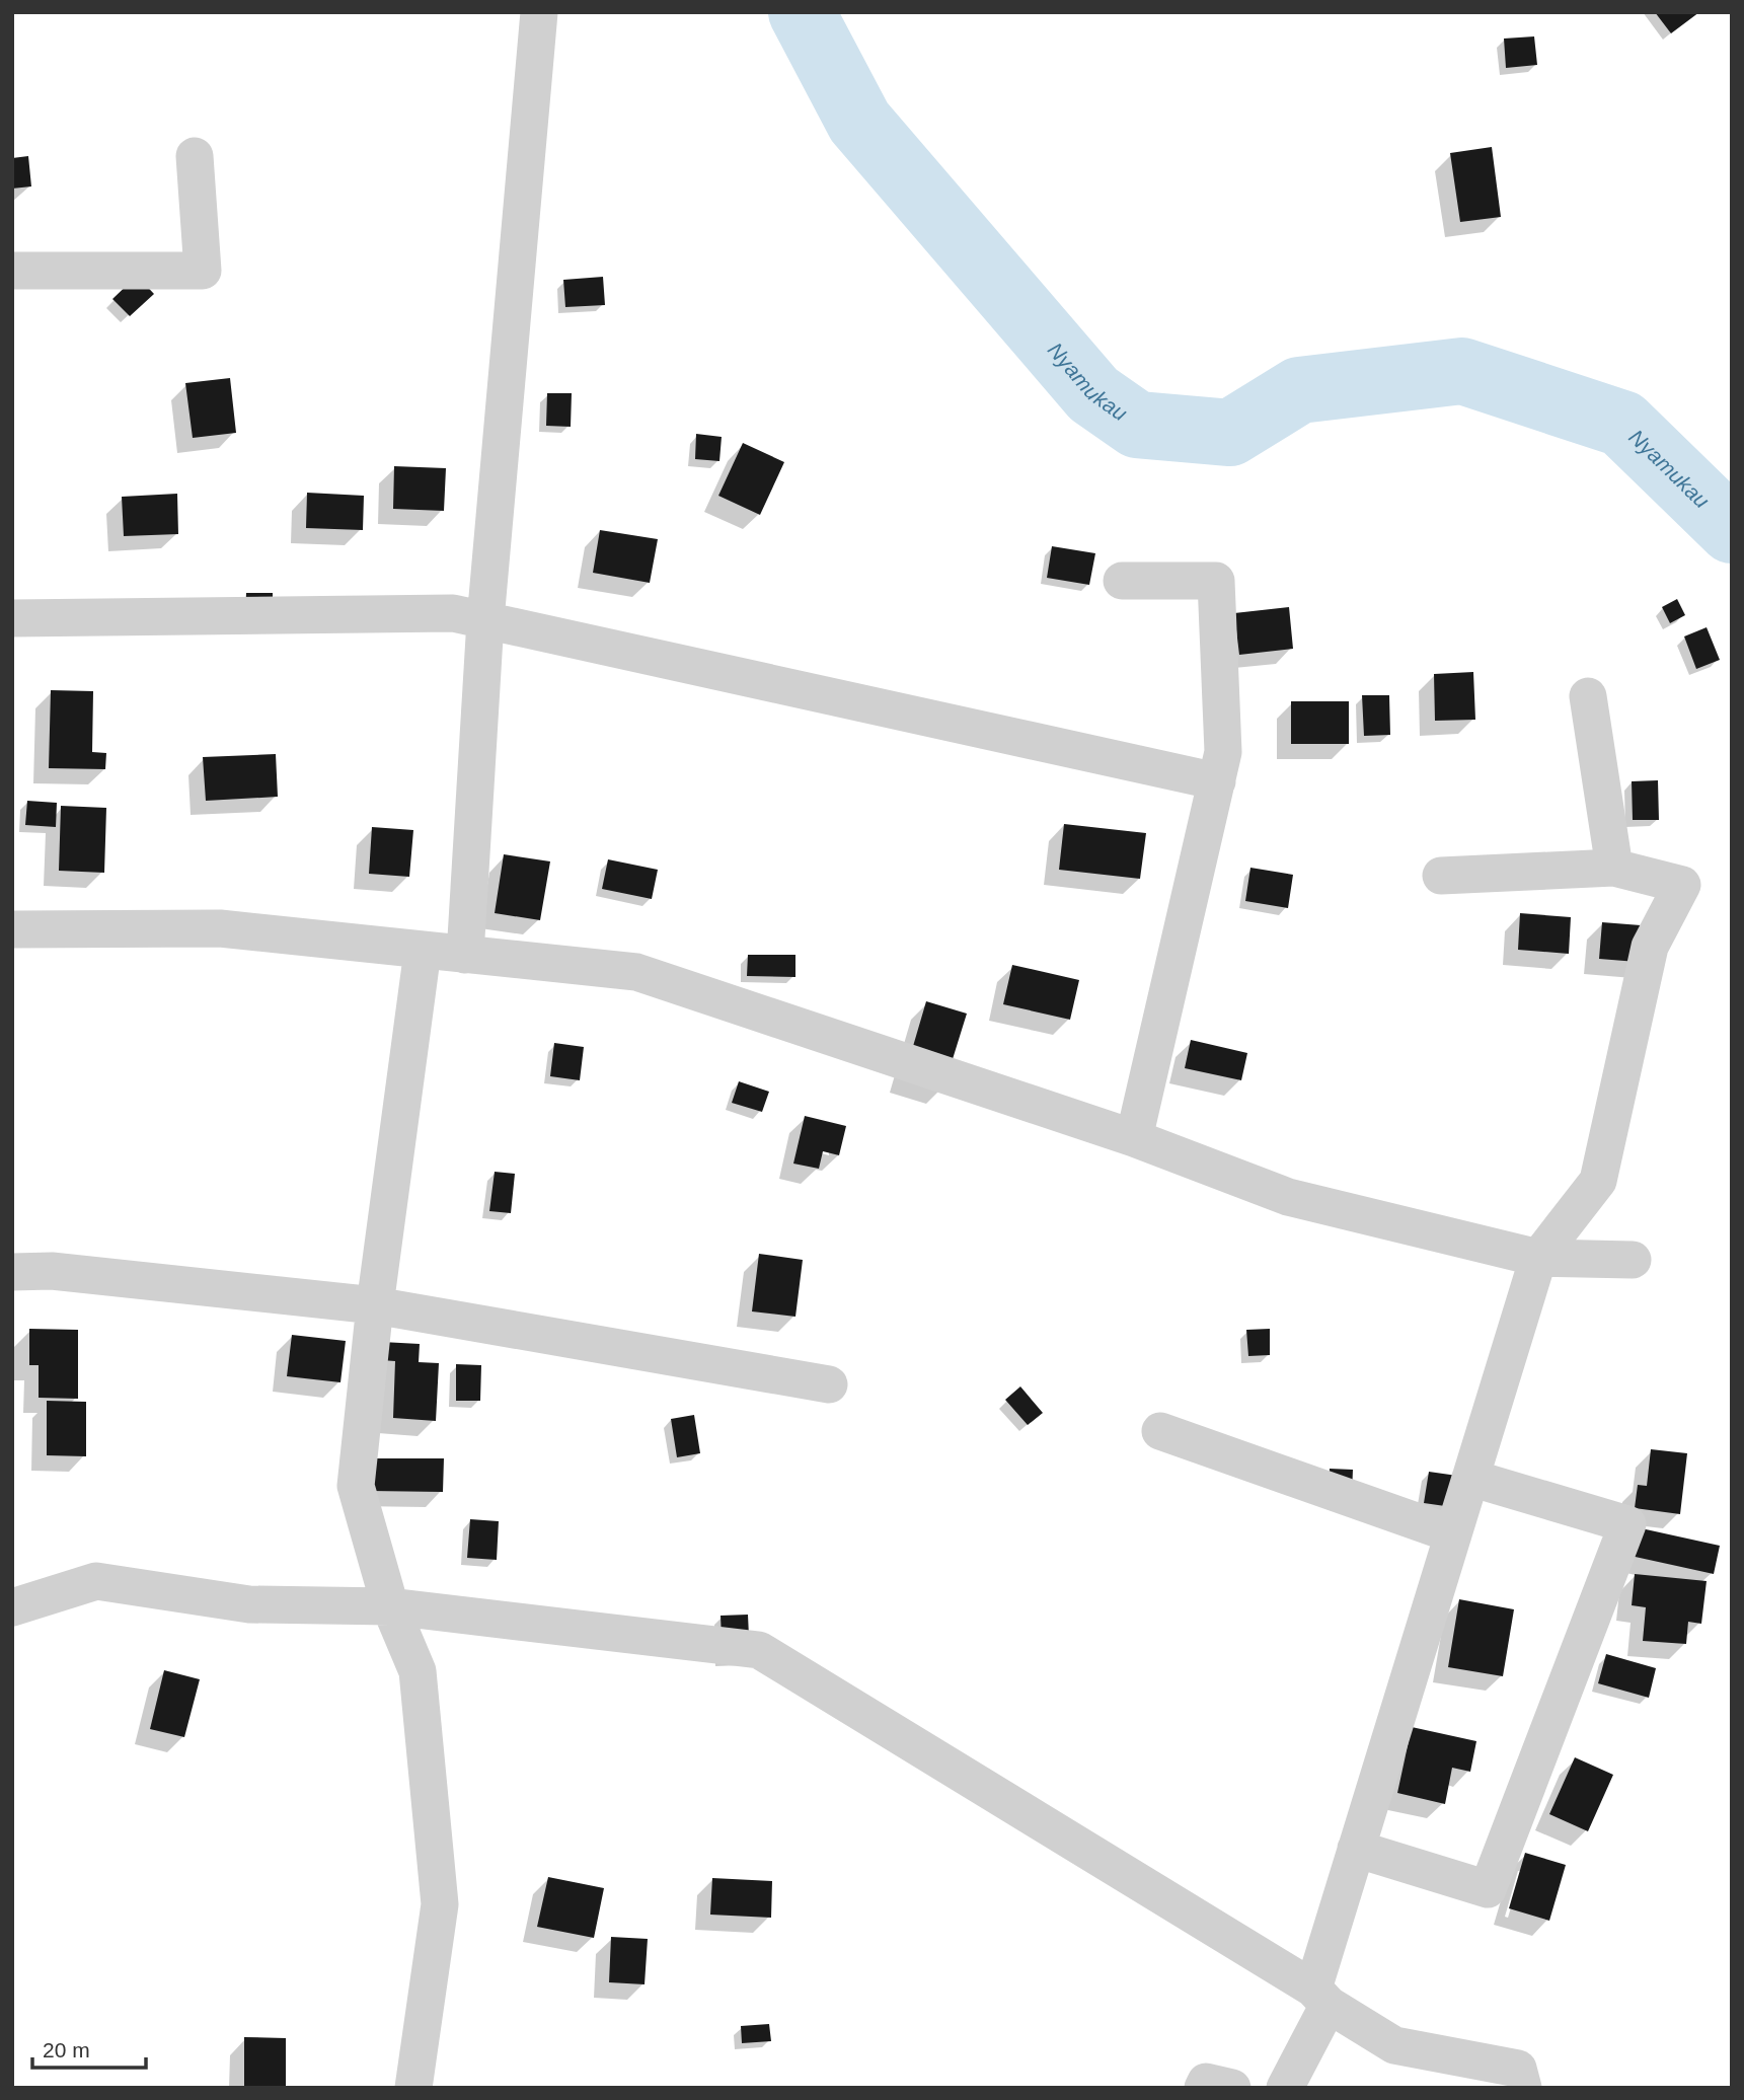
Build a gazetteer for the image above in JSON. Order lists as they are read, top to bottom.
{
  "water": ["Nyamukau"],
  "scale_bar": "20 m"
}
